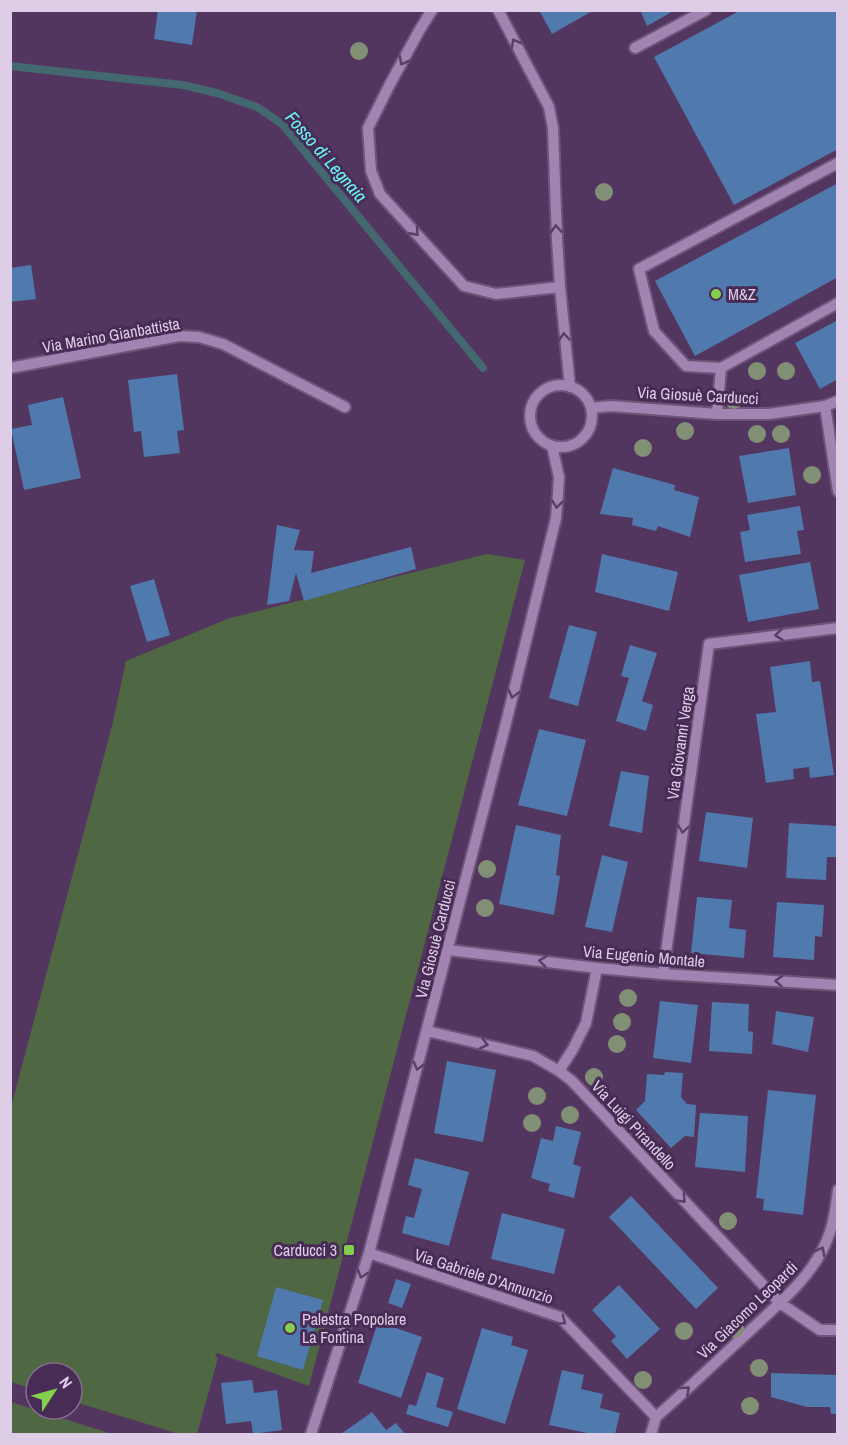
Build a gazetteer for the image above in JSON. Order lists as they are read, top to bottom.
{
  "streets": {
    "street": [
      "Via Marino Gianbattista",
      "Via Giosuè Carducci",
      "Via Giovanni Verga",
      "Via Eugenio Montale",
      "Via Luigi Pirandello",
      "Via Gabriele D’Annunzio",
      "Via Giacomo Leopardi"
    ]
  },
  "crossings": [
    ["Via Giosuè Carducci", "Via Eugenio Montale"],
    ["Via Giosuè Carducci", "Via Luigi Pirandello"],
    ["Via Giosuè Carducci", "Via Gabriele D’Annunzio"],
    ["Via Giovanni Verga", "Via Eugenio Montale"],
    ["Via Luigi Pirandello", "Via Giacomo Leopardi"],
    ["Via Gabriele D’Annunzio", "Via Giacomo Leopardi"]
  ],
  "one_way": [
    "Via Giosuè Carducci",
    "Via Giovanni Verga",
    "Via Eugenio Montale",
    "Via Luigi Pirandello",
    "Via Gabriele D’Annunzio",
    "Via Giacomo Leopardi"
  ],
  "water": ["Fosso di Legnaia"],
  "places": {
    "other": ["M&Z", "Palestra Popolare La Fontina"],
    "transit": ["Carducci 3"]
  },
  "north": "top right"
}
